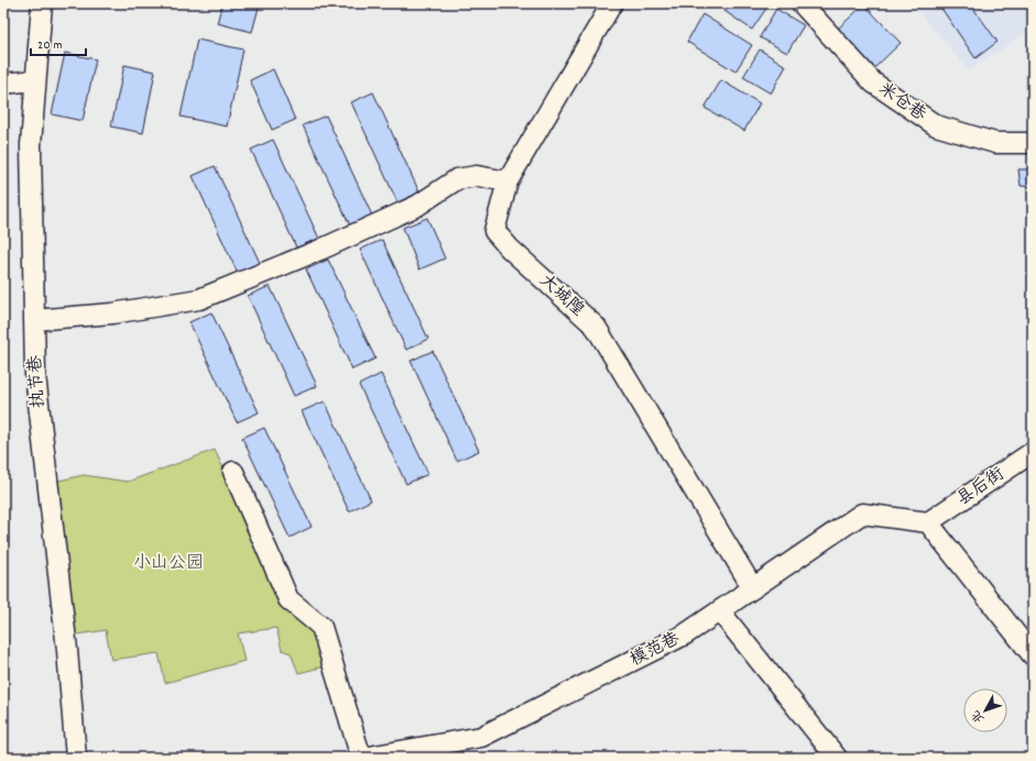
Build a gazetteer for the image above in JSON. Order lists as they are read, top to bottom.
{
  "streets": {
    "street": [
      "米仓巷",
      "大城隍",
      "执节巷",
      "县后街",
      "模范巷"
    ]
  },
  "crossings": [
    ["大城隍", "模范巷"],
    ["县后街", "模范巷"]
  ],
  "parks": ["小山公园"],
  "scale_bar": "20 m",
  "north": "bottom left"
}
